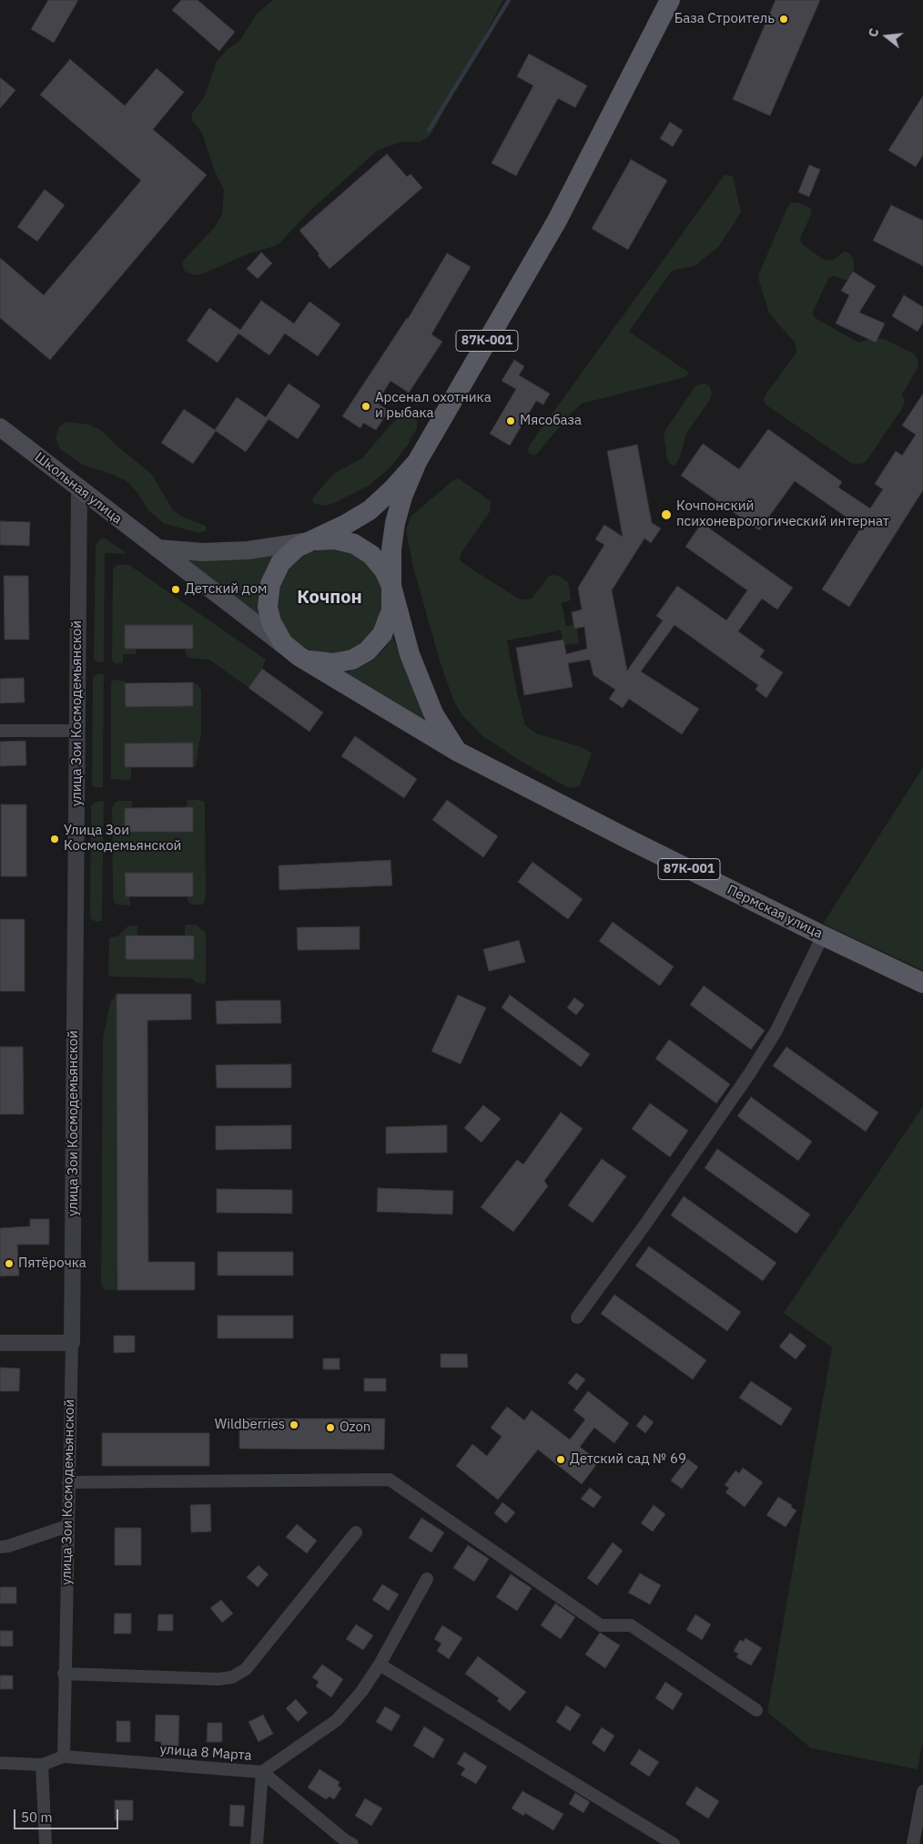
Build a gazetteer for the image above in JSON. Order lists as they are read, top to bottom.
{
  "streets": {
    "main road": ["87К-001", "Школьная улица", "Пермская улица"],
    "street": ["улица Зои Космодемьянской", "улица 8 Марта"]
  },
  "crossings": [
    ["87К-001", "Школьная улица"],
    ["87К-001", "Пермская улица"],
    ["Школьная улица", "улица Зои Космодемьянской"],
    ["улица Зои Космодемьянской", "улица 8 Марта"]
  ],
  "districts": ["Кочпон"],
  "places": [
    "База Строитель",
    "Арсенал охотника и рыбака",
    "Мясобаза",
    "Кочпонский психоневрологический интернат",
    "Детский дом",
    "Улица Зои Космодемьянской",
    "Пятёрочка",
    "Wildberries",
    "Ozon",
    "Детский сад № 69"
  ],
  "scale_bar": "50 m",
  "north": "left"
}
